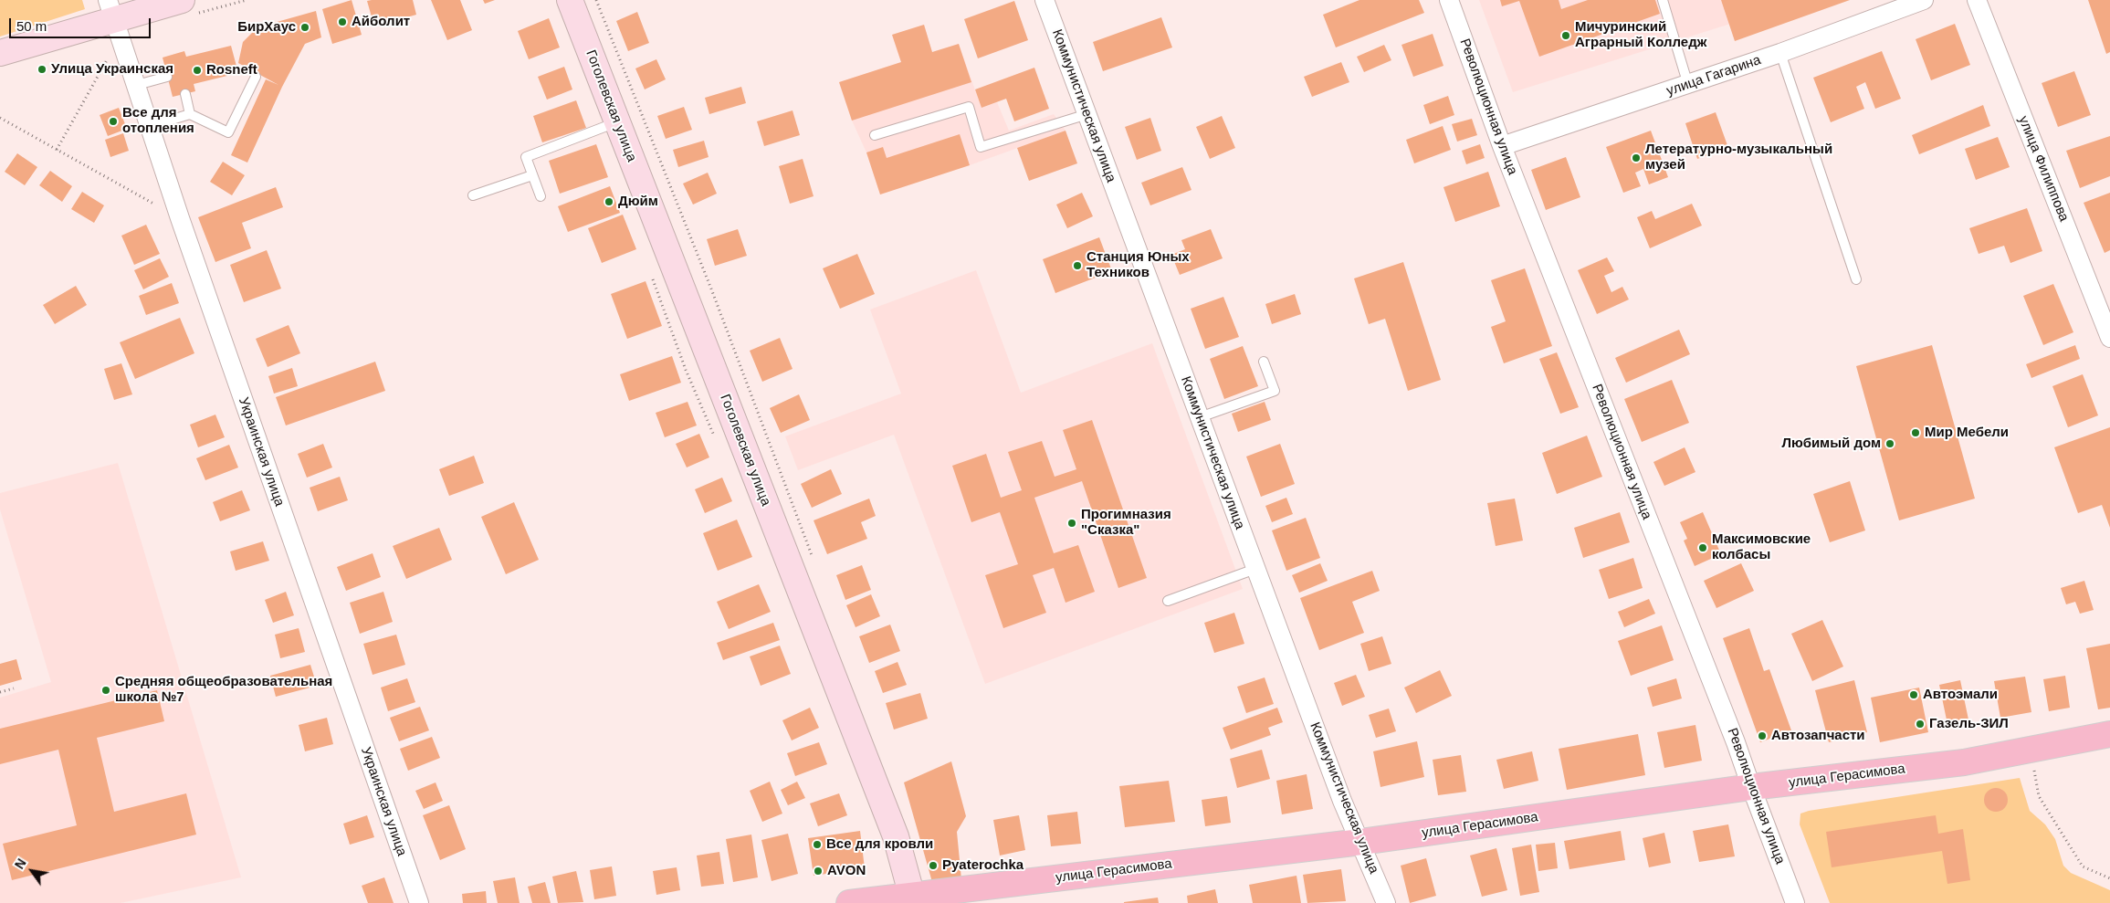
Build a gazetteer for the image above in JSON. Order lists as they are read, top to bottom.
{
  "streets": {
    "main road": ["улица Герасимова"],
    "street": [
      "улица Гагарина",
      "Гоголевская улица",
      "Коммунистическая улица",
      "Революционная улица",
      "улица Филиппова",
      "Украинская улица"
    ]
  },
  "crossings": [
    ["улица Гагарина", "Революционная улица"],
    ["Гоголевская улица", "улица Герасимова"],
    ["Коммунистическая улица", "улица Герасимова"],
    ["Революционная улица", "улица Герасимова"]
  ],
  "places": [
    "Айболит",
    "БирХаус",
    "Мичуринский Аграрный Колледж",
    "Улица Украинская",
    "Rosneft",
    "Все для отопления",
    "Летературно-музыкальный музей",
    "Дюйм",
    "Станция Юных Техников",
    "Мир Мебели",
    "Любимый дом",
    "Прогимназия \"Сказка\"",
    "Максимовские колбасы",
    "Средняя общеобразовательная школа №7",
    "Автоэмали",
    "Газель-ЗИЛ",
    "Автозапчасти",
    "Все для кровли",
    "Pyaterochka",
    "AVON"
  ],
  "scale_bar": "50 m",
  "north": "top left"
}
